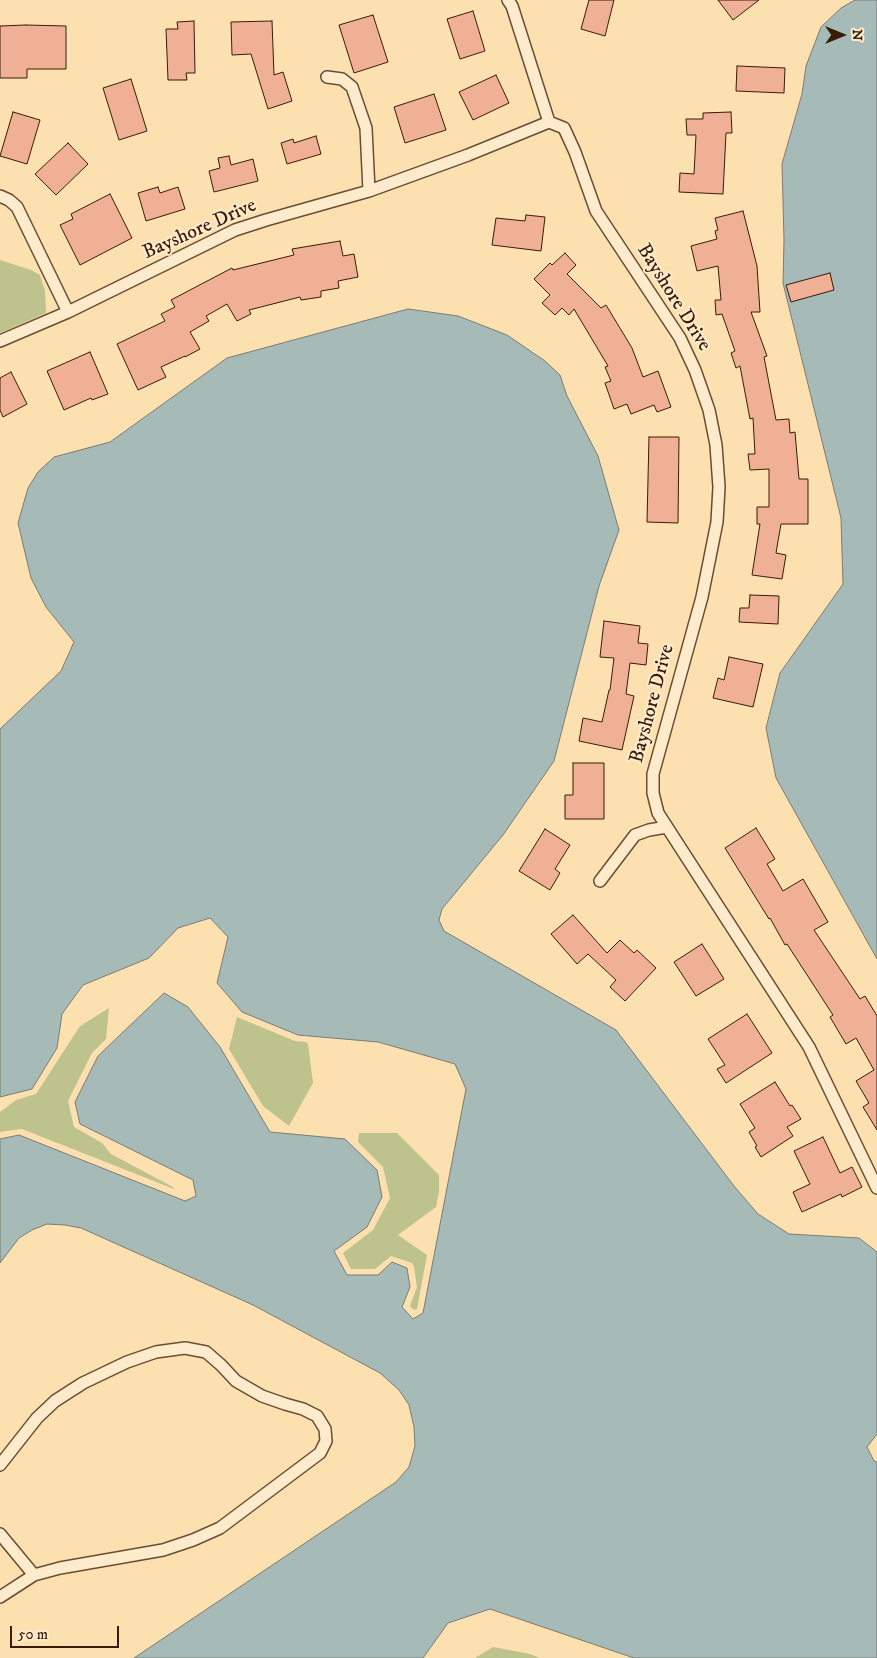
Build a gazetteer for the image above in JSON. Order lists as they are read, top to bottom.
{
  "streets": {
    "street": ["Bayshore Drive"]
  },
  "scale_bar": "50 m",
  "north": "right"
}
